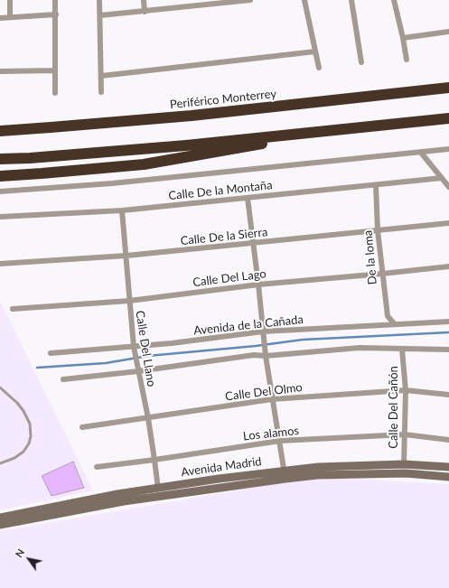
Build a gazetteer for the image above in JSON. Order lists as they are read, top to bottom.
{
  "streets": {
    "highway": ["Periférico Monterrey"],
    "street": [
      "Calle De la Montaña",
      "Calle De la Sierra",
      "De la loma",
      "Calle Del Lago",
      "Avenida de la Cañada",
      "Calle Del Llano",
      "Calle Del Olmo",
      "Calle Del Cañón",
      "Los alamos",
      "Avenida Madrid"
    ]
  },
  "crossings": [
    ["Calle De la Montaña", "De la loma"],
    ["Calle De la Montaña", "Calle Del Llano"],
    ["Calle De la Sierra", "De la loma"],
    ["Calle De la Sierra", "Calle Del Llano"],
    ["De la loma", "Calle Del Lago"],
    ["De la loma", "Avenida de la Cañada"],
    ["Calle Del Lago", "Calle Del Llano"],
    ["Avenida de la Cañada", "Calle Del Llano"],
    ["Calle Del Llano", "Calle Del Olmo"],
    ["Calle Del Llano", "Los alamos"],
    ["Calle Del Llano", "Avenida Madrid"],
    ["Calle Del Olmo", "Calle Del Cañón"],
    ["Calle Del Cañón", "Los alamos"],
    ["Calle Del Cañón", "Avenida Madrid"]
  ],
  "north": "top left"
}
